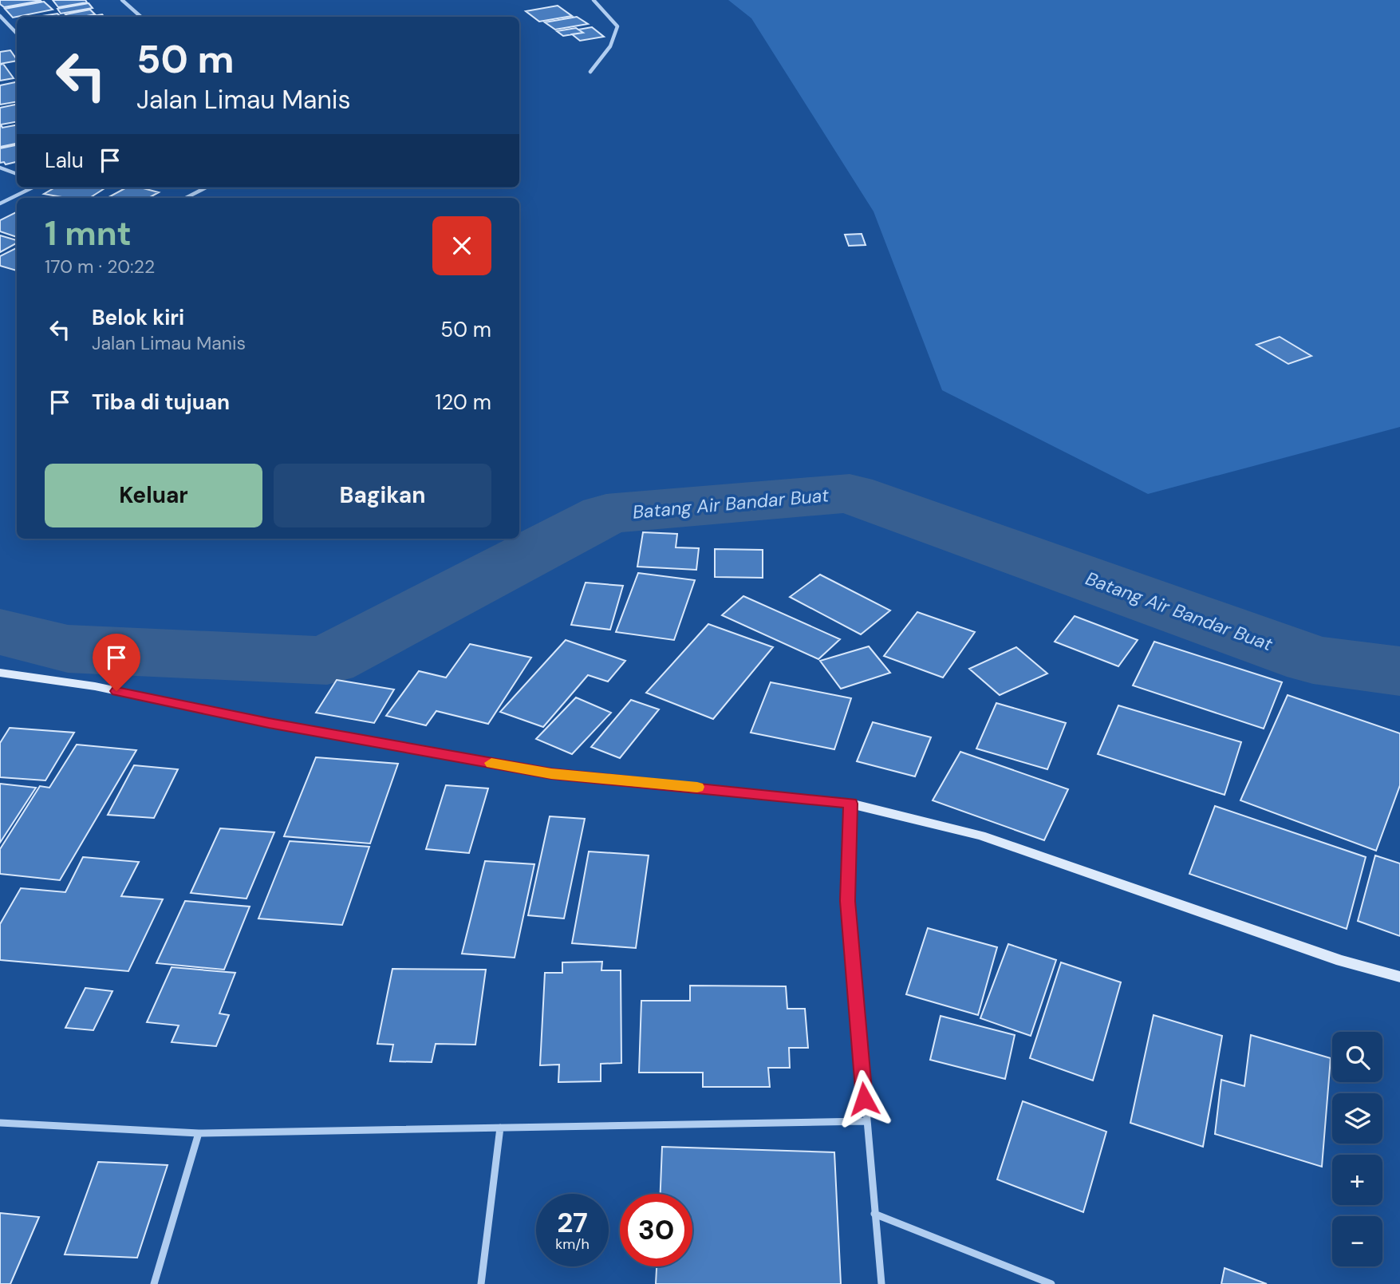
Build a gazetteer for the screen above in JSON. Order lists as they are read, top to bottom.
{
  "water": ["Batang Air Bandar Buat"],
  "page": {
    "turn": ["50 m", "Jalan Limau Manis"],
    "then": "Lalu",
    "heading": ["1 mnt", "170 m · 20:22"],
    "list": [
      {
        "name": "Belok kiri",
        "note": "Jalan Limau Manis",
        "value": "50 m"
      },
      {
        "name": "Tiba di tujuan",
        "value": "120 m"
      }
    ],
    "buttons": ["Keluar", "Bagikan"],
    "map_buttons": ["+", "−"],
    "speed": "27 km/h",
    "limit": "30"
  }
}
